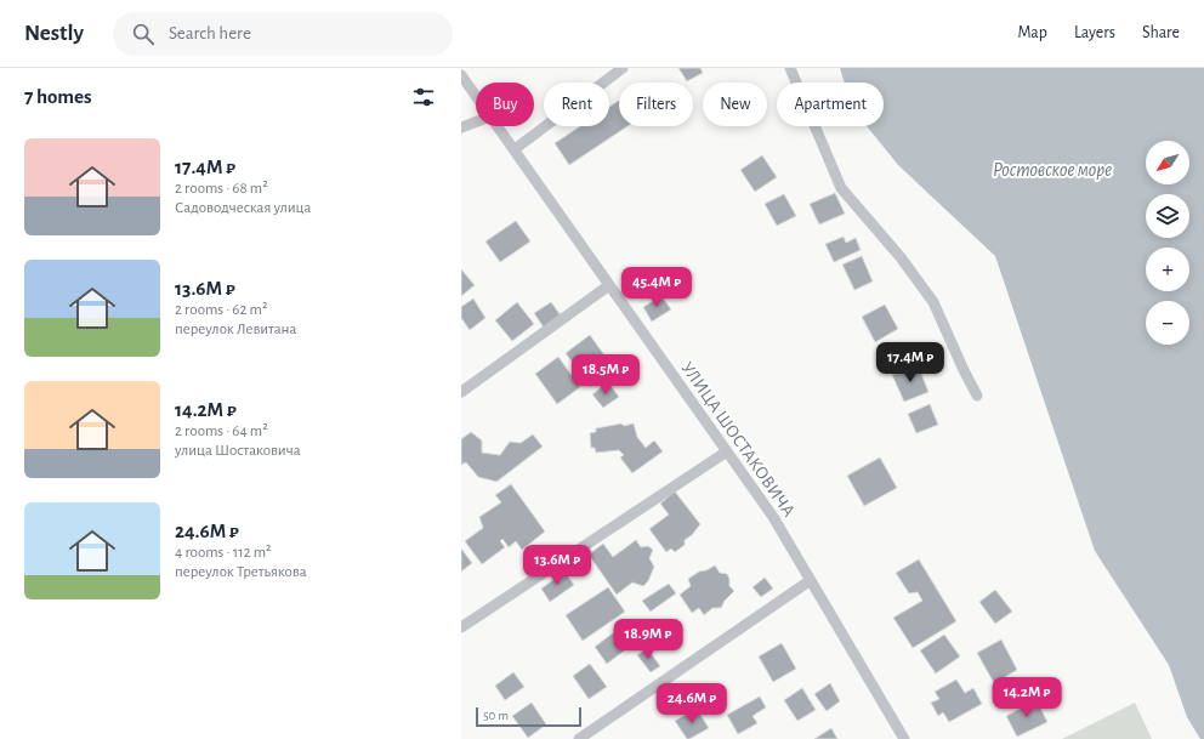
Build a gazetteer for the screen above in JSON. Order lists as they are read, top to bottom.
{
  "streets": {
    "street": ["УЛИЦА ШОСТАКОВИЧА"]
  },
  "water": ["Ростовское море"],
  "scale_bar": "50 m",
  "north": "bottom left",
  "page": {
    "header": "Nestly",
    "search": "Search here",
    "nav": ["Map", "Layers", "Share"],
    "heading": "7 homes",
    "chip": [
      "Buy",
      "Rent",
      "Filters",
      "New",
      "Apartment"
    ],
    "list": [
      {
        "name": "17.4M ₽",
        "note": "2 rooms · 68 m² · Садоводческая улица"
      },
      {
        "name": "13.6M ₽",
        "note": "2 rooms · 62 m² · переулок Левитана"
      },
      {
        "name": "14.2M ₽",
        "note": "2 rooms · 64 m² · улица Шостаковича"
      },
      {
        "name": "24.6M ₽",
        "note": "4 rooms · 112 m² · переулок Третьякова"
      }
    ],
    "map_buttons": ["+", "−"],
    "price": [
      "45.4M ₽",
      "17.4M ₽",
      "18.5M ₽",
      "13.6M ₽",
      "18.9M ₽",
      "14.2M ₽",
      "24.6M ₽"
    ],
    "scale": "50 m"
  }
}
